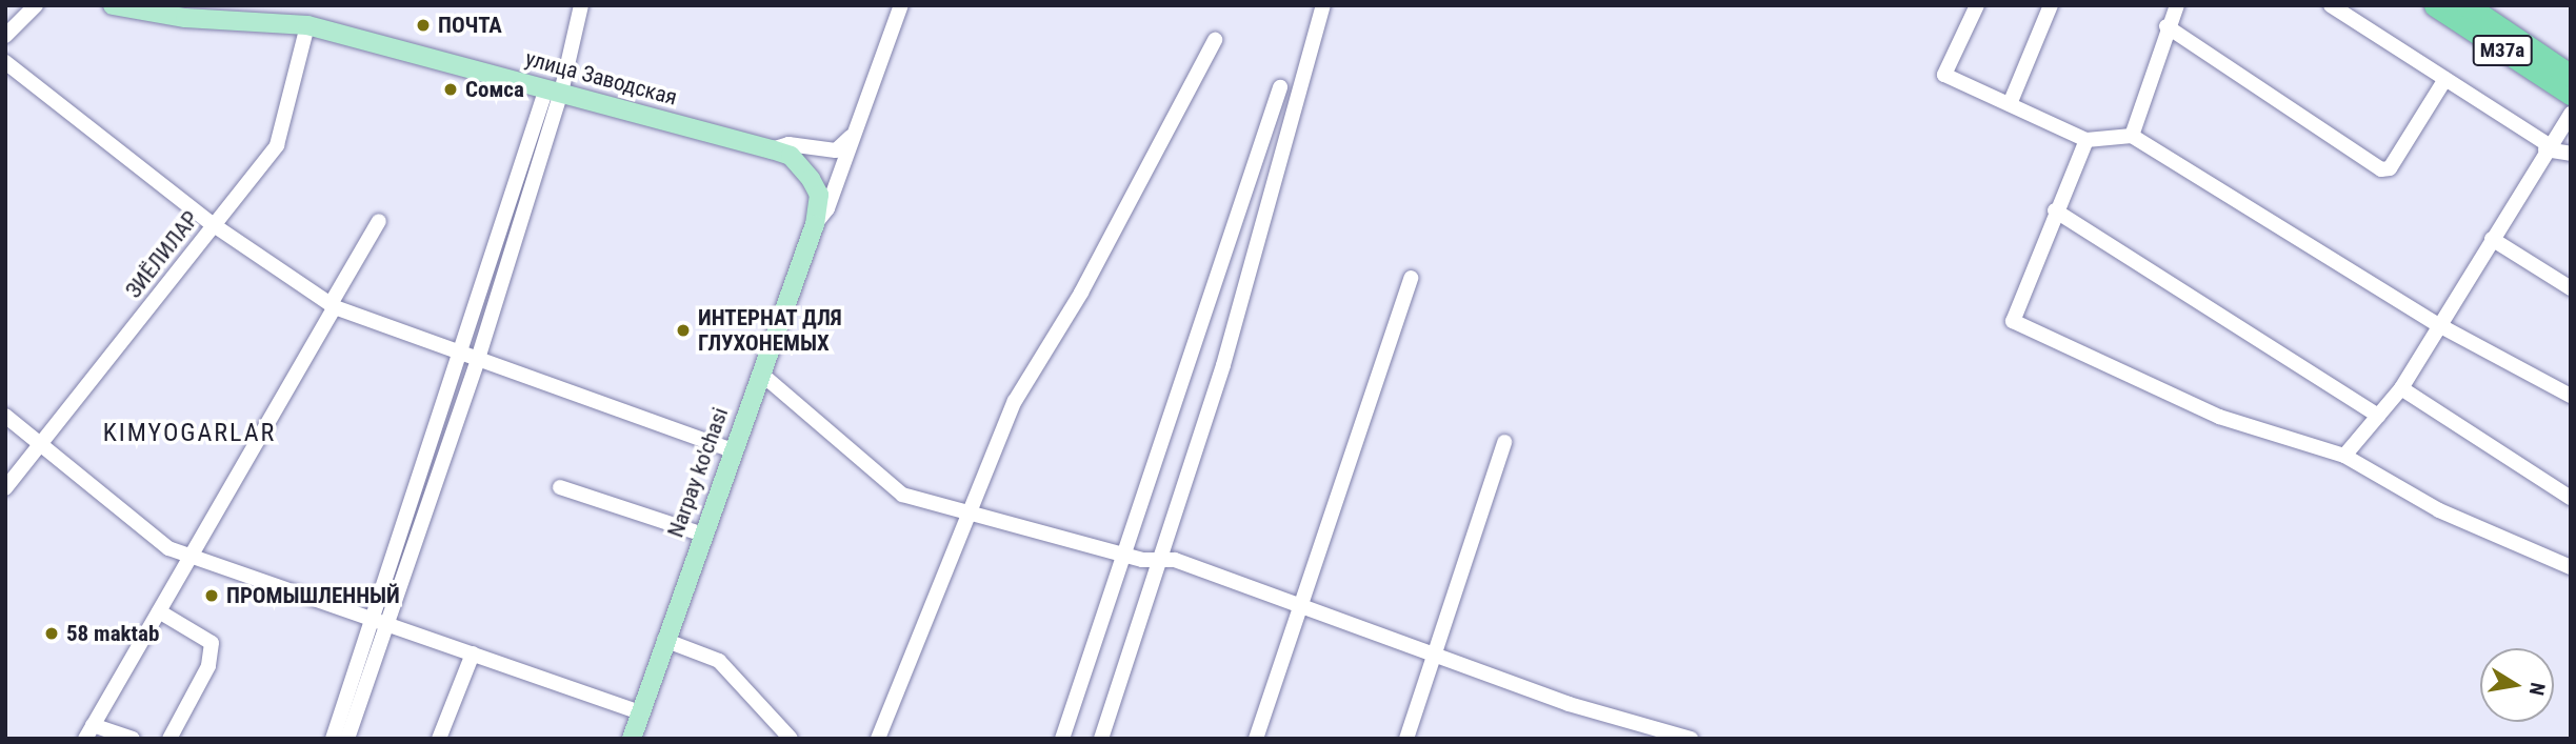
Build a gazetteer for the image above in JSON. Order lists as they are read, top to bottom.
{
  "streets": {
    "highway": ["M37a"],
    "main road": ["улица Заводская", "Narpay ko'chasi"],
    "street": ["ЗИЁЛИЛАР"]
  },
  "crossings": [
    ["улица Заводская", "ЗИЁЛИЛАР"],
    ["улица Заводская", "Narpay ko'chasi"]
  ],
  "districts": ["KIMYOGARLAR"],
  "places": [
    "ПОЧТА",
    "Сомса",
    "ИНТЕРНАТ ДЛЯ ГЛУХОНЕМЫХ",
    "ПРОМЫШЛЕННЫЙ",
    "58 maktab"
  ],
  "north": "right"
}
